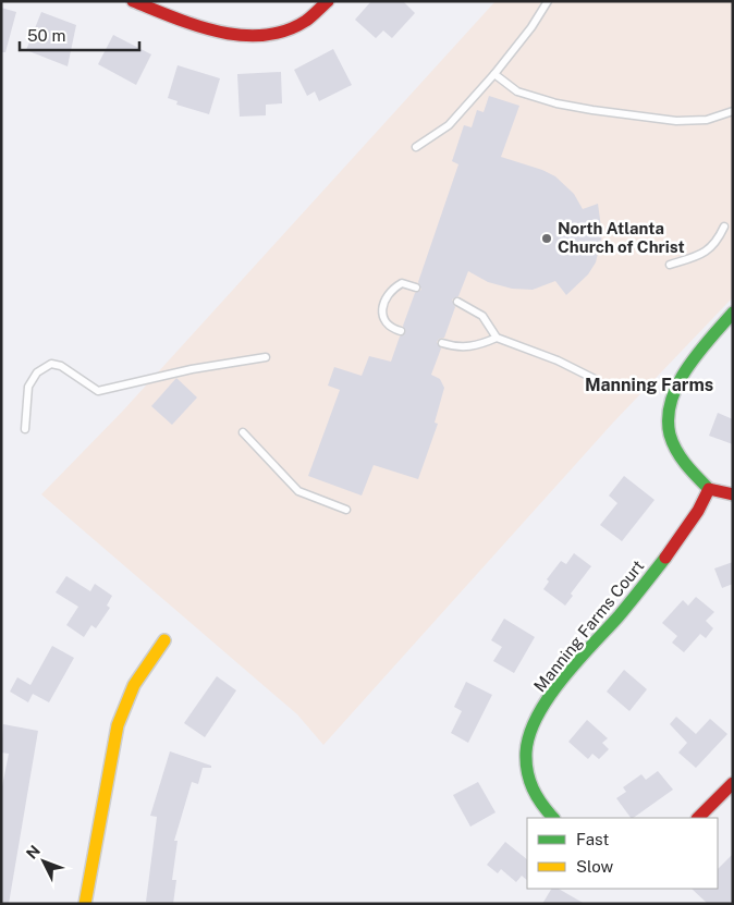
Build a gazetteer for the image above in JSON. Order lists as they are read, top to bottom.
{
  "streets": {
    "street": ["Manning Farms Court"]
  },
  "districts": ["Manning Farms"],
  "places": ["North Atlanta Church of Christ"],
  "legend": ["Fast", "Slow"],
  "scale_bar": "50 m",
  "north": "top left"
}
